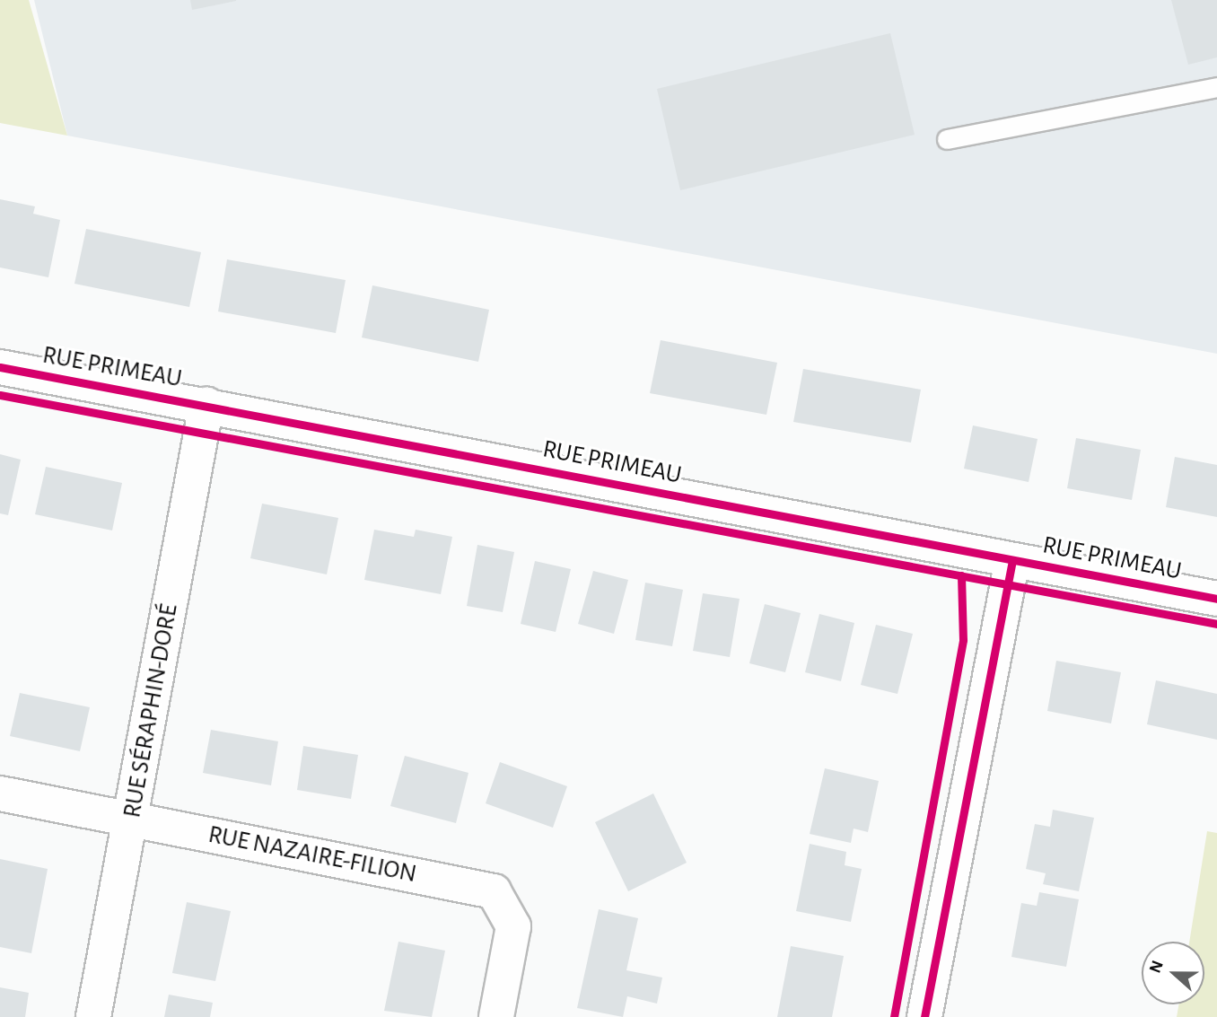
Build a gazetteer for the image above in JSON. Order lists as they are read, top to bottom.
{
  "streets": {
    "street": ["RUE PRIMEAU", "RUE SÉRAPHIN-DORÉ", "RUE NAZAIRE-FILION"]
  },
  "crossings": [
    ["RUE PRIMEAU", "RUE SÉRAPHIN-DORÉ"],
    ["RUE SÉRAPHIN-DORÉ", "RUE NAZAIRE-FILION"]
  ],
  "north": "left"
}
